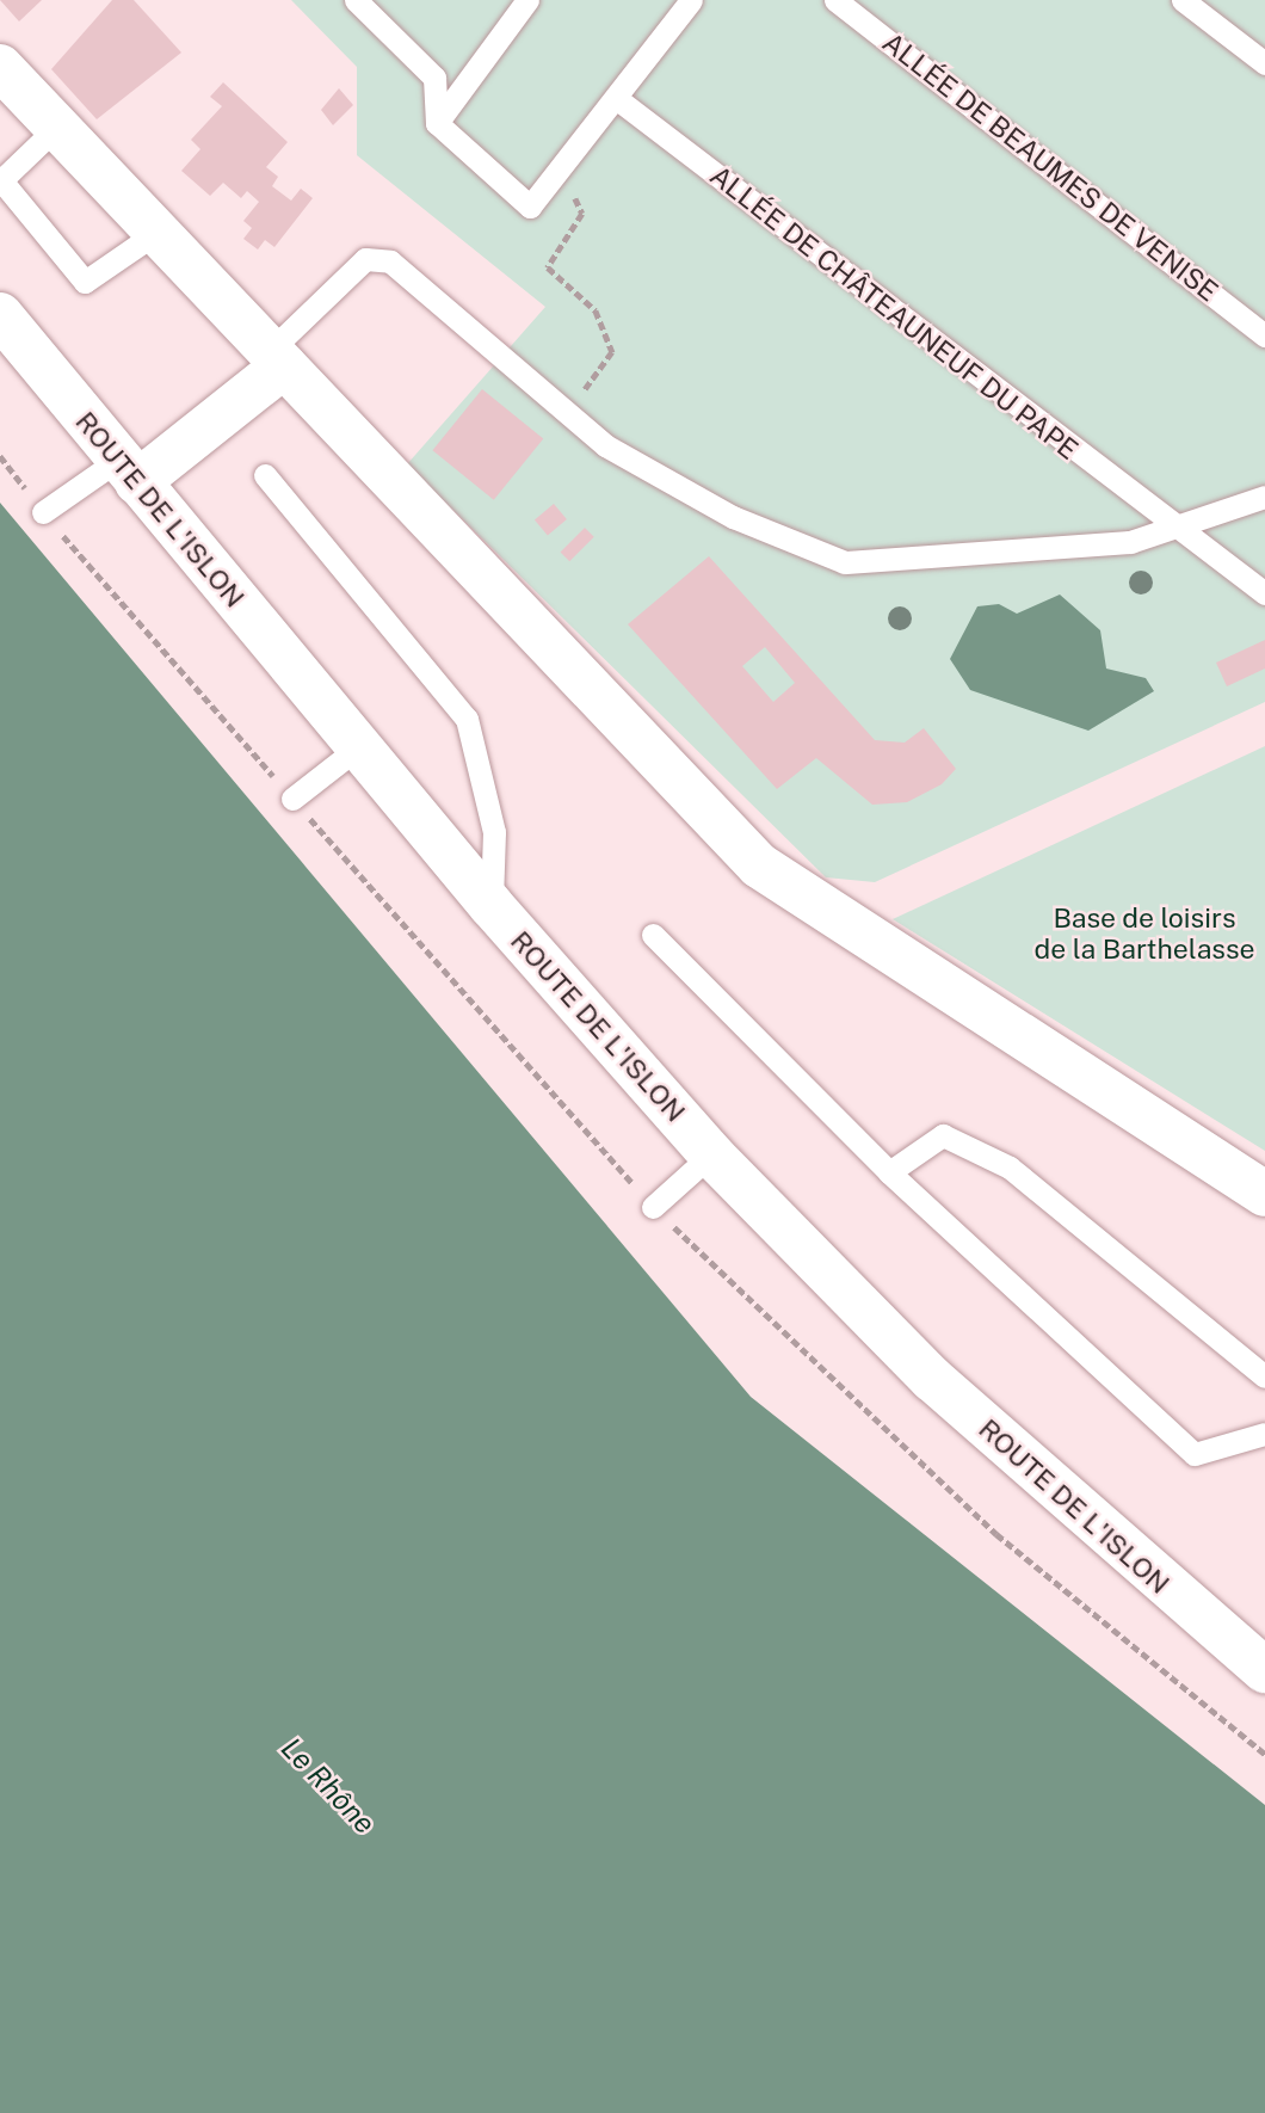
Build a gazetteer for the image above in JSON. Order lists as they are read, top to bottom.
{
  "streets": {
    "street": ["ROUTE DE L'ISLON"],
    "lane": ["ALLÉE DE BEAUMES DE VENISE", "ALLÉE DE CHÂTEAUNEUF DU PAPE"]
  },
  "water": ["Le Rhône"],
  "parks": ["Base de loisirs de la Barthelasse"]
}
